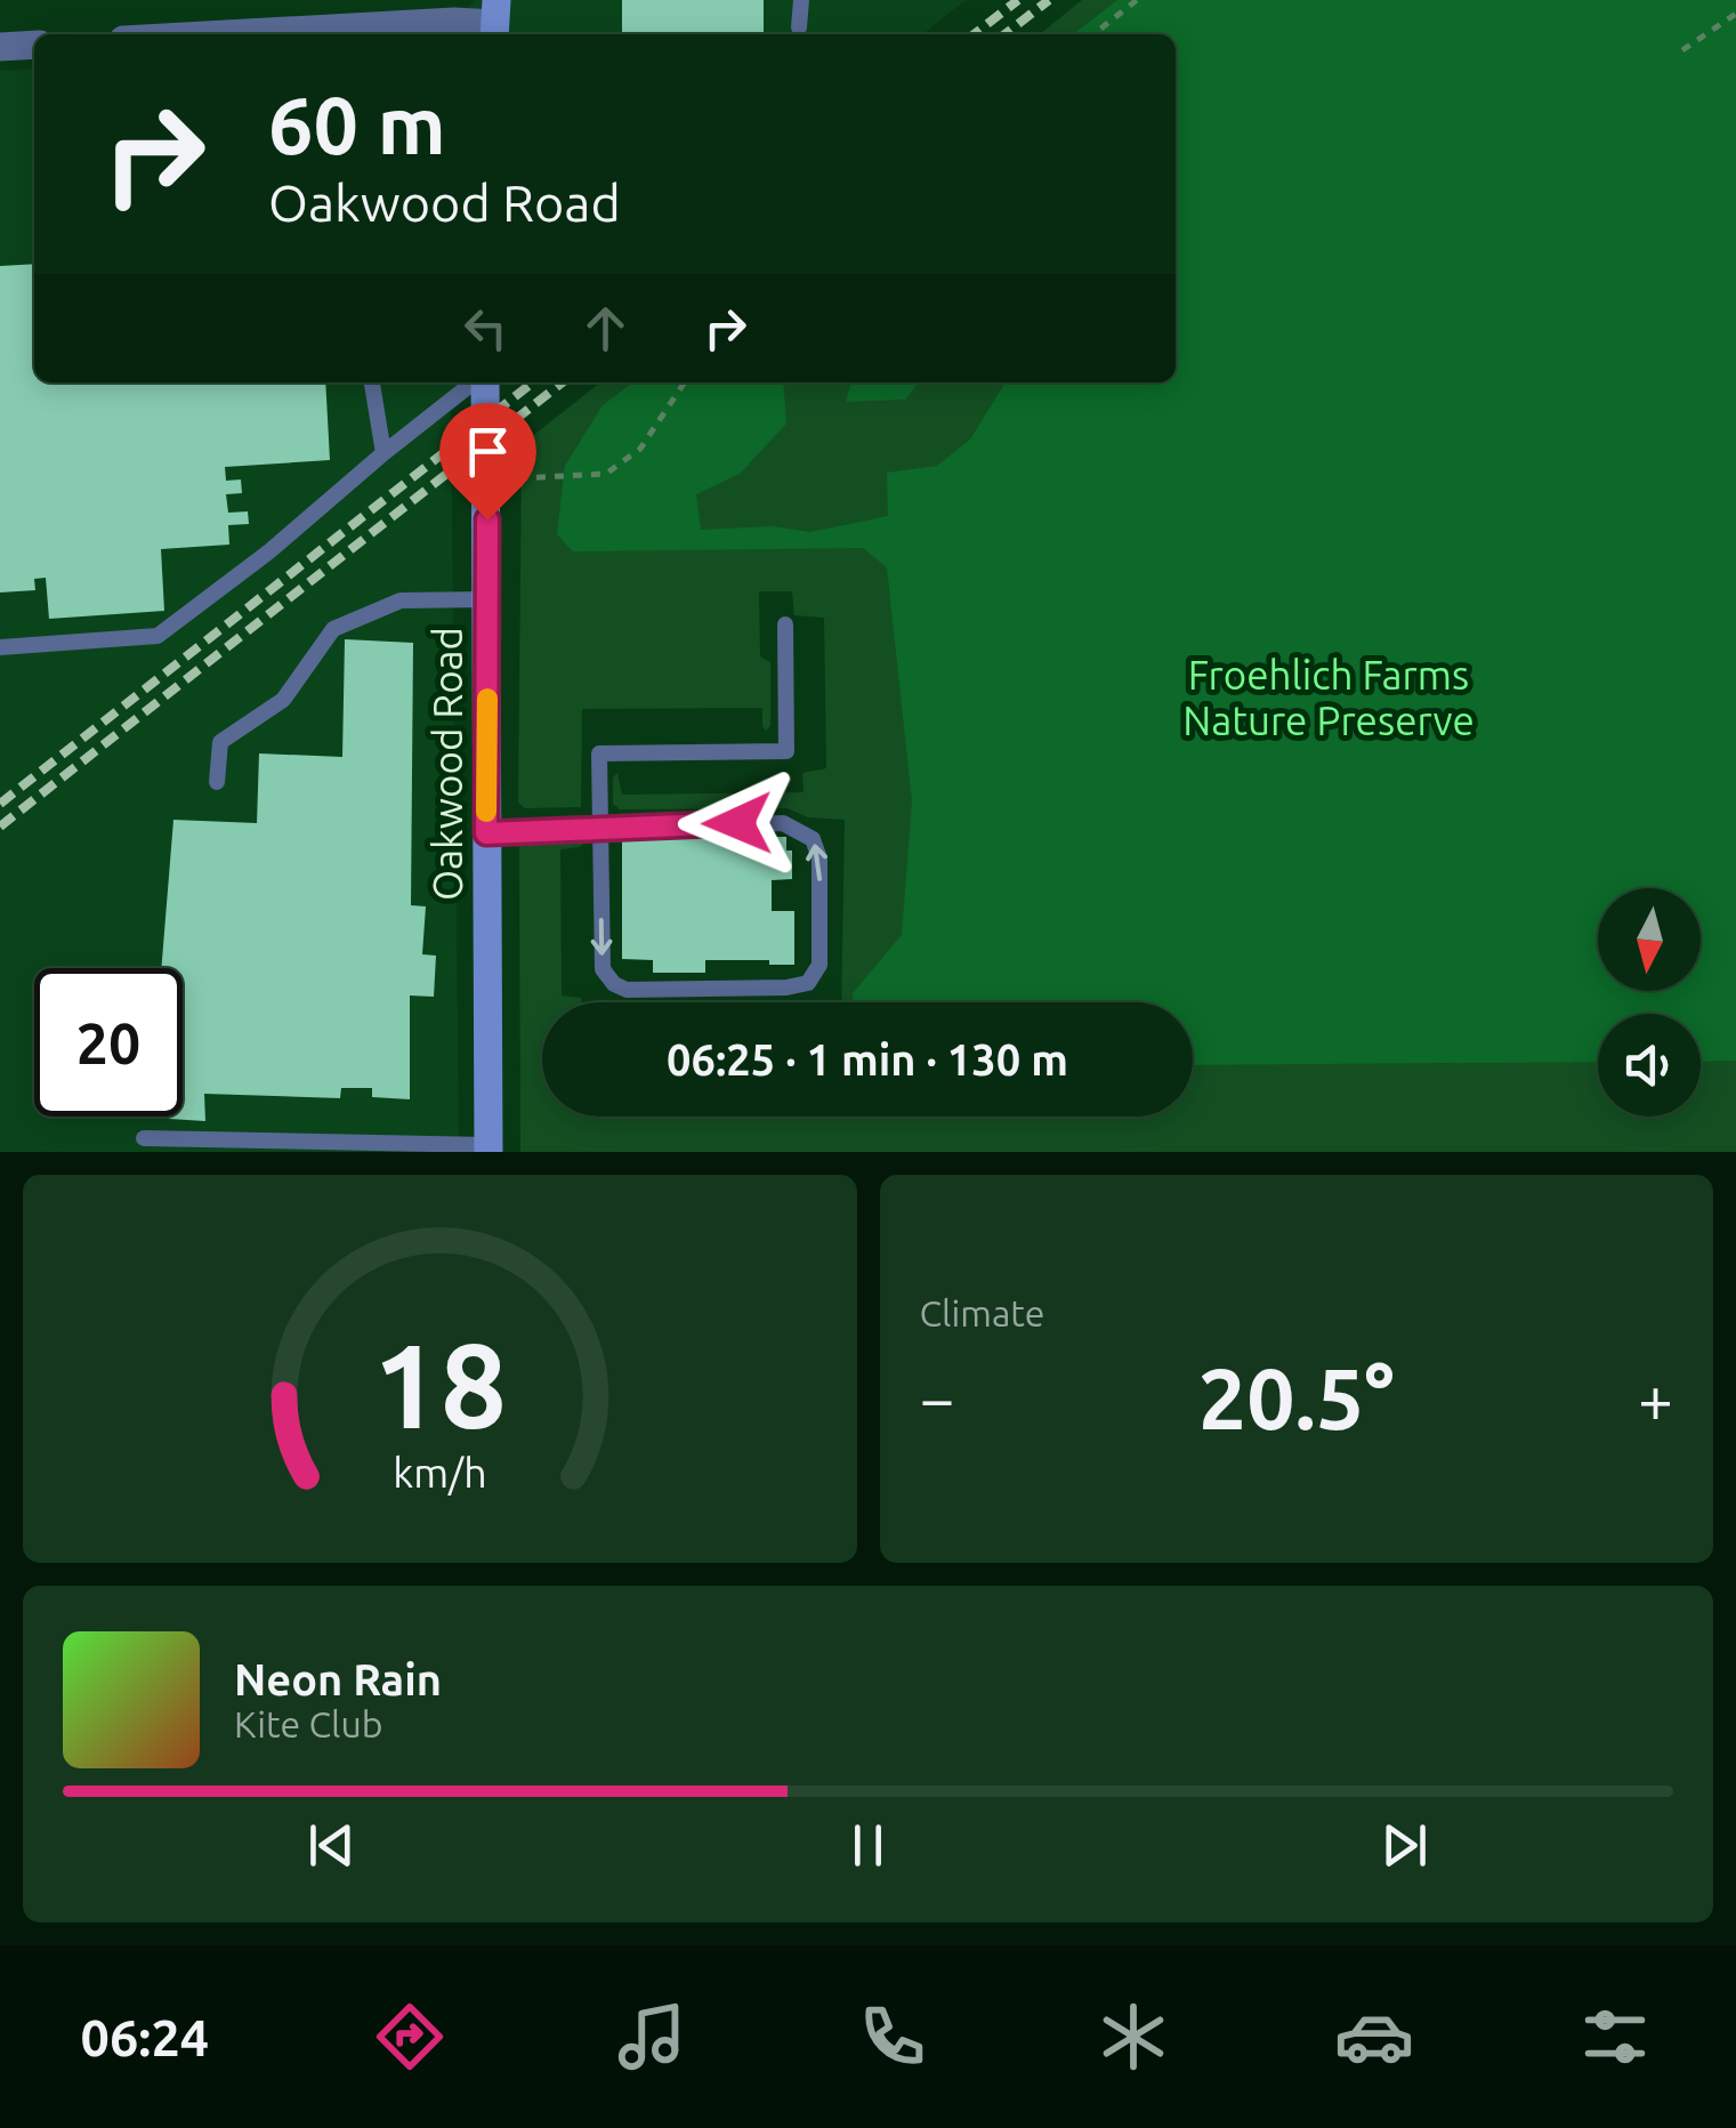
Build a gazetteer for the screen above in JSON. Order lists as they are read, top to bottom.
{
  "streets": {
    "main road": ["Oakwood Road"]
  },
  "parks": ["Froehlich Farms Nature Preserve"],
  "north": "bottom",
  "page": {
    "turn": ["60 m", "Oakwood Road"],
    "limit": "20",
    "trip": "06:25 · 1 min · 130 m",
    "tile": "Climate",
    "heat": ["−", "20.5°", "+"],
    "song": ["Neon Rain", "Kite Club"],
    "tabs": "06:24",
    "gauge": ["18", "km/h"]
  }
}
